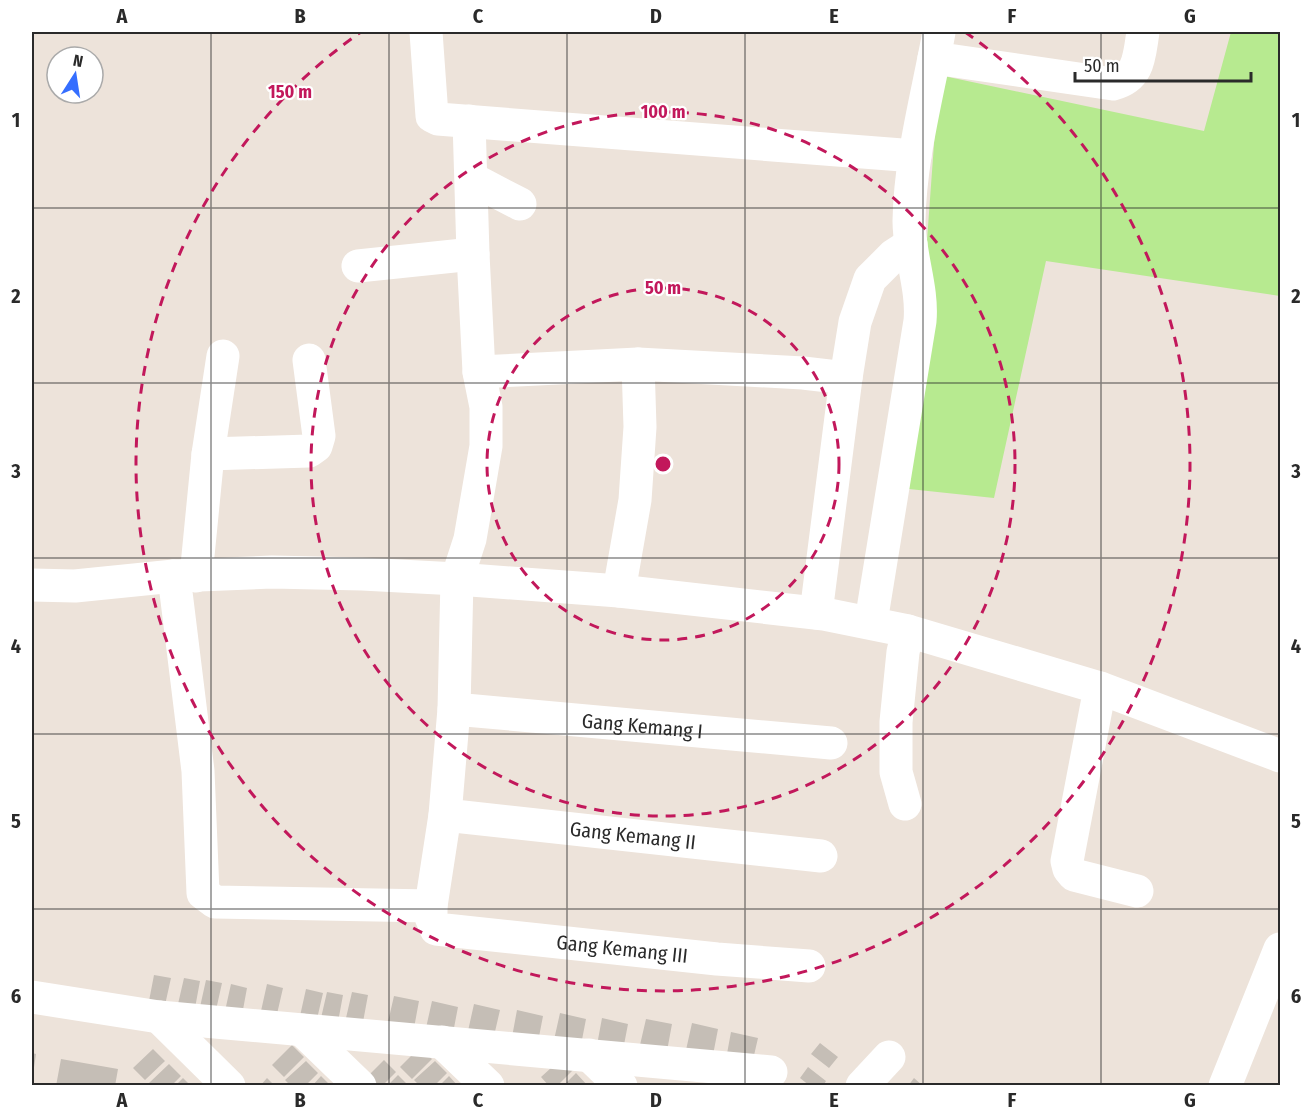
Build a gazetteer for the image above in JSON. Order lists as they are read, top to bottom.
{
  "streets": {
    "street": ["Gang Kemang I", "Gang Kemang II", "Gang Kemang III"]
  },
  "scale_bar": "50 m",
  "north": "top",
  "grid": {
    "columns": [
      "A",
      "B",
      "C",
      "D",
      "E",
      "F",
      "G"
    ],
    "rows": [
      "1",
      "2",
      "3",
      "4",
      "5",
      "6"
    ]
  },
  "rings": ["150 m", "100 m", "50 m"]
}
